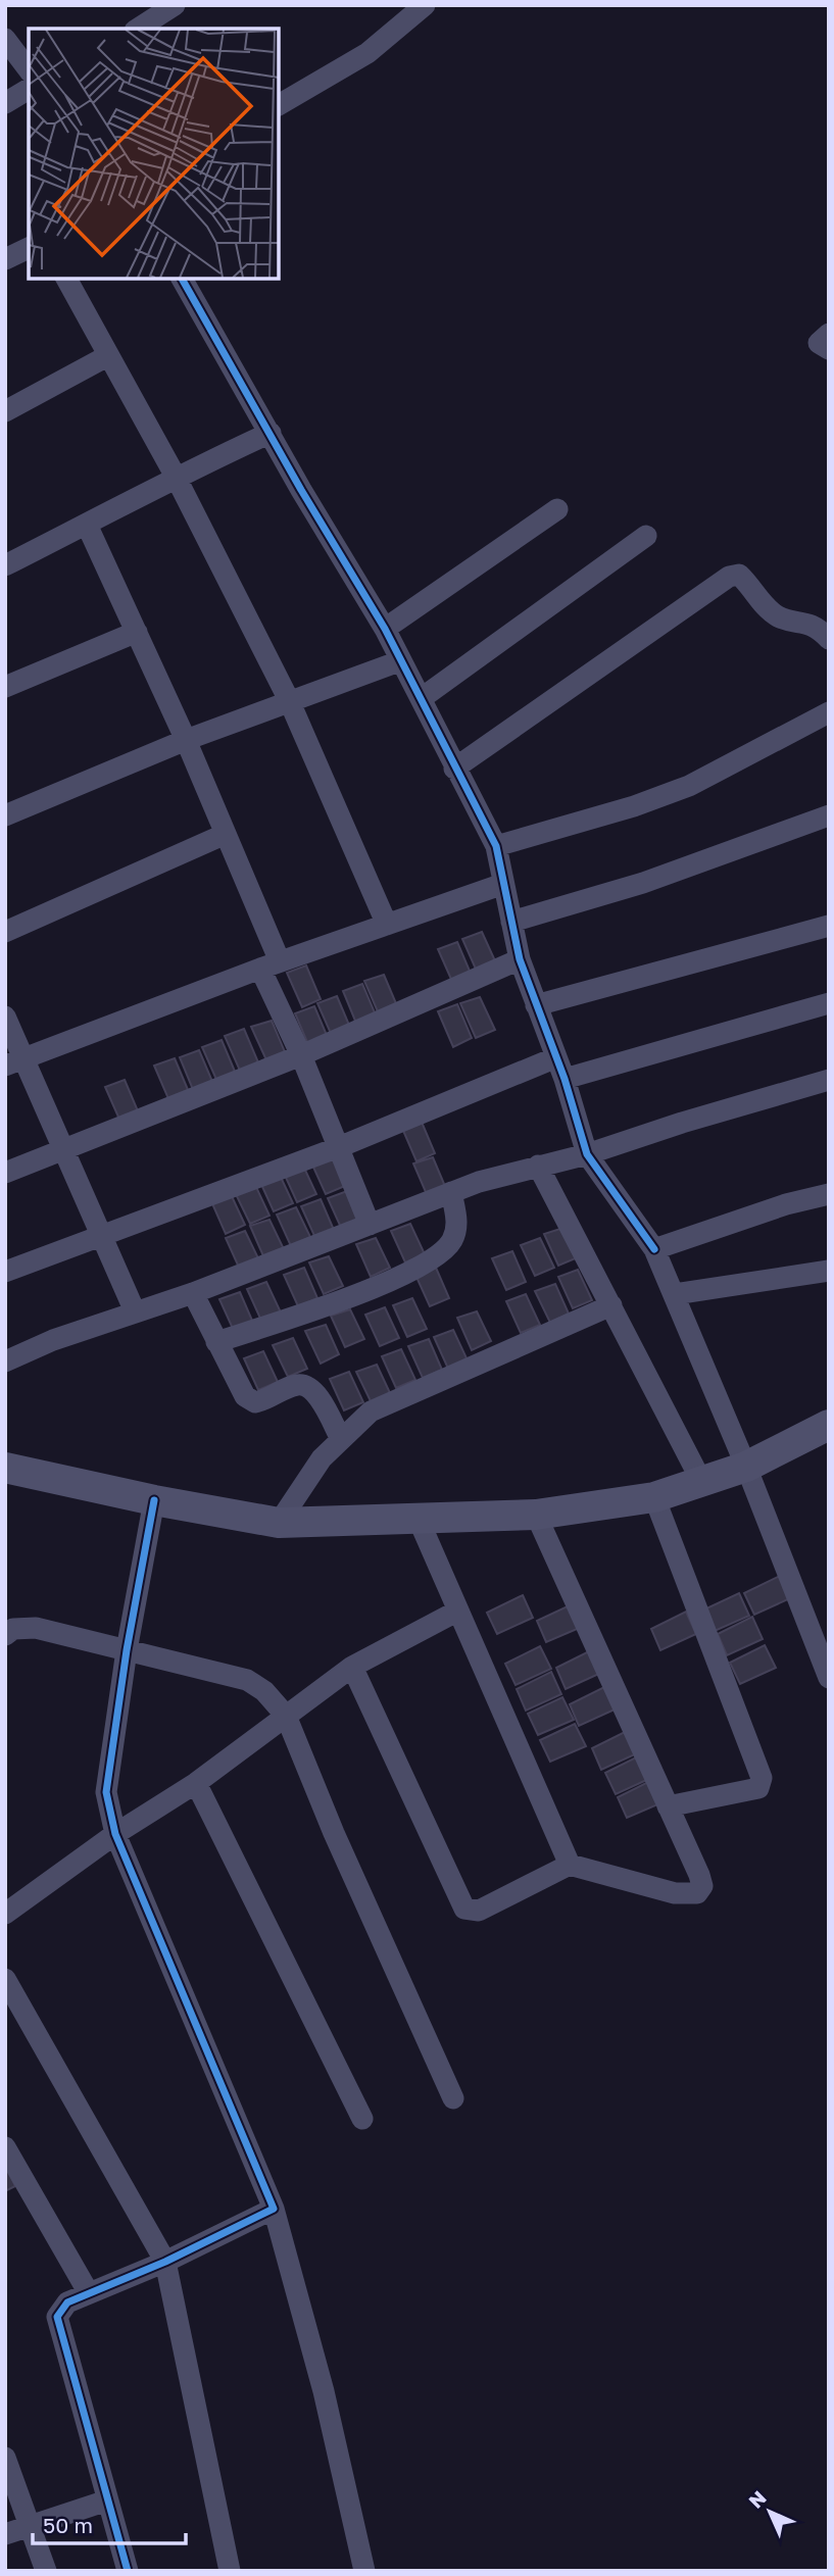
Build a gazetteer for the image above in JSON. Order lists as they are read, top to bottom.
{
  "scale_bar": "50 m",
  "north": "top left"
}
